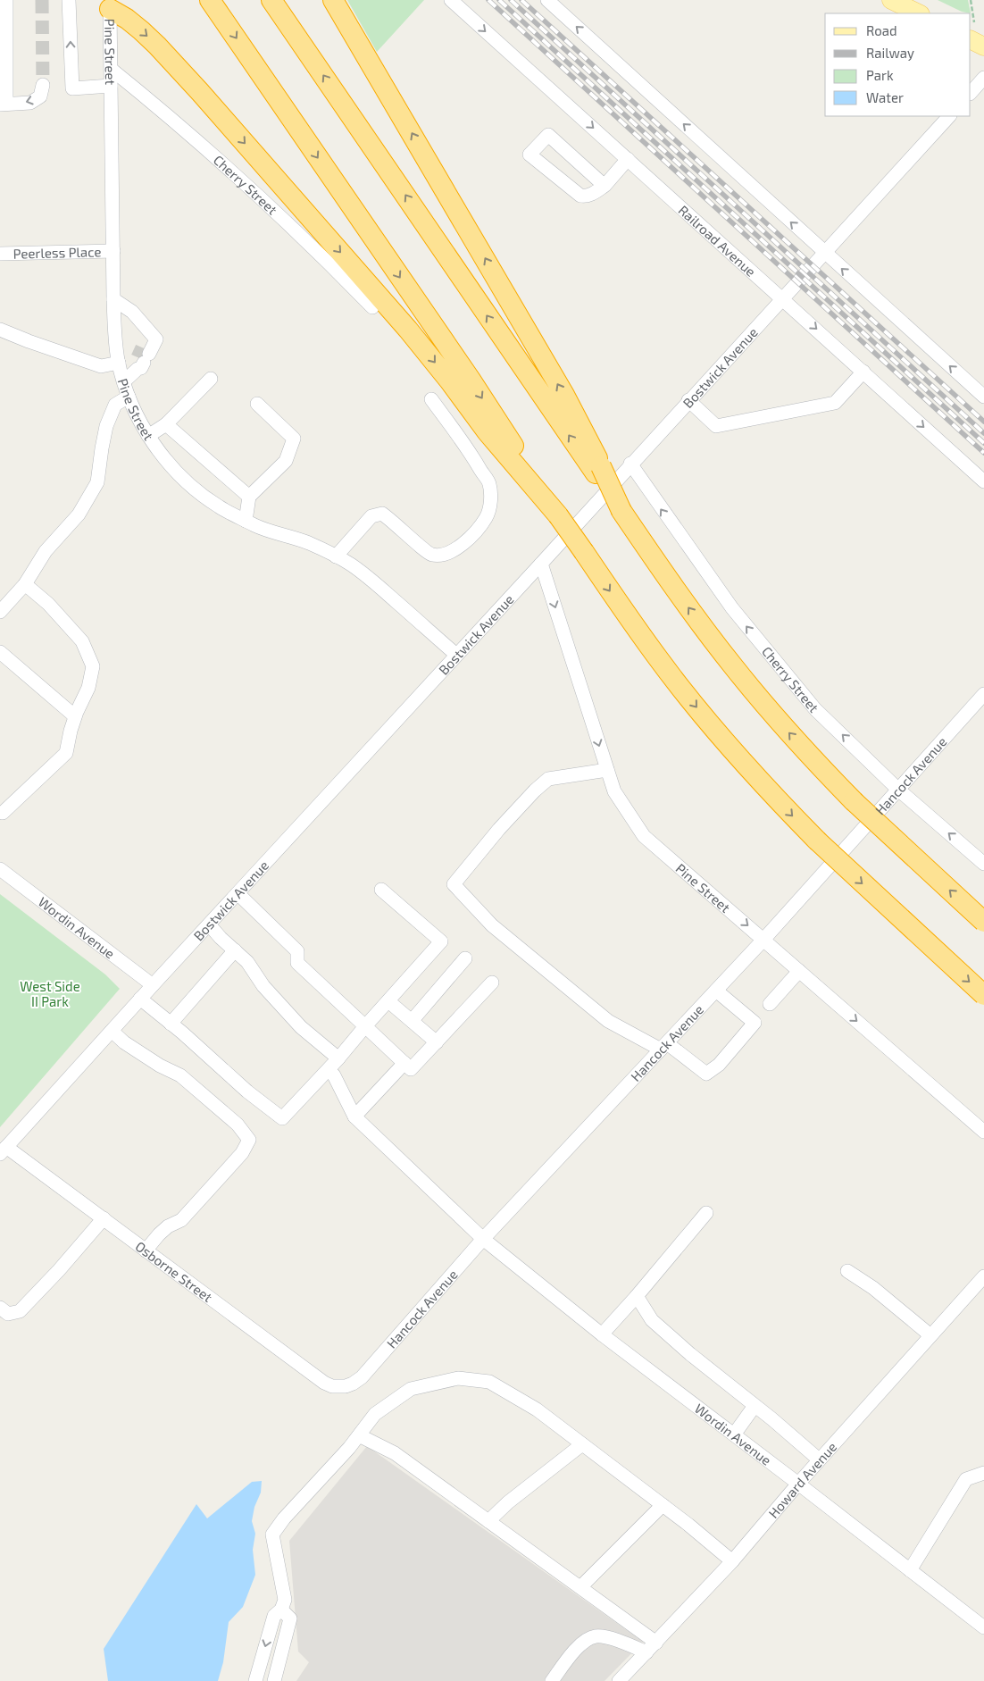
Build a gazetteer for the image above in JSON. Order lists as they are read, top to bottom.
{
  "streets": {
    "street": [
      "Pine Street",
      "Cherry Street",
      "Railroad Avenue",
      "Peerless Place",
      "Bostwick Avenue",
      "Hancock Avenue",
      "Wordin Avenue",
      "Osborne Street",
      "Howard Avenue"
    ]
  },
  "crossings": [
    ["Pine Street", "Cherry Street"],
    ["Pine Street", "Peerless Place"],
    ["Pine Street", "Bostwick Avenue"],
    ["Pine Street", "Hancock Avenue"],
    ["Cherry Street", "Bostwick Avenue"],
    ["Cherry Street", "Hancock Avenue"],
    ["Railroad Avenue", "Bostwick Avenue"],
    ["Bostwick Avenue", "Wordin Avenue"],
    ["Bostwick Avenue", "Osborne Street"],
    ["Hancock Avenue", "Wordin Avenue"],
    ["Hancock Avenue", "Osborne Street"],
    ["Wordin Avenue", "Howard Avenue"]
  ],
  "one_way": ["Pine Street", "Cherry Street"],
  "parks": ["West Side II Park"],
  "legend": [
    "Road",
    "Railway",
    "Park",
    "Water"
  ]
}
